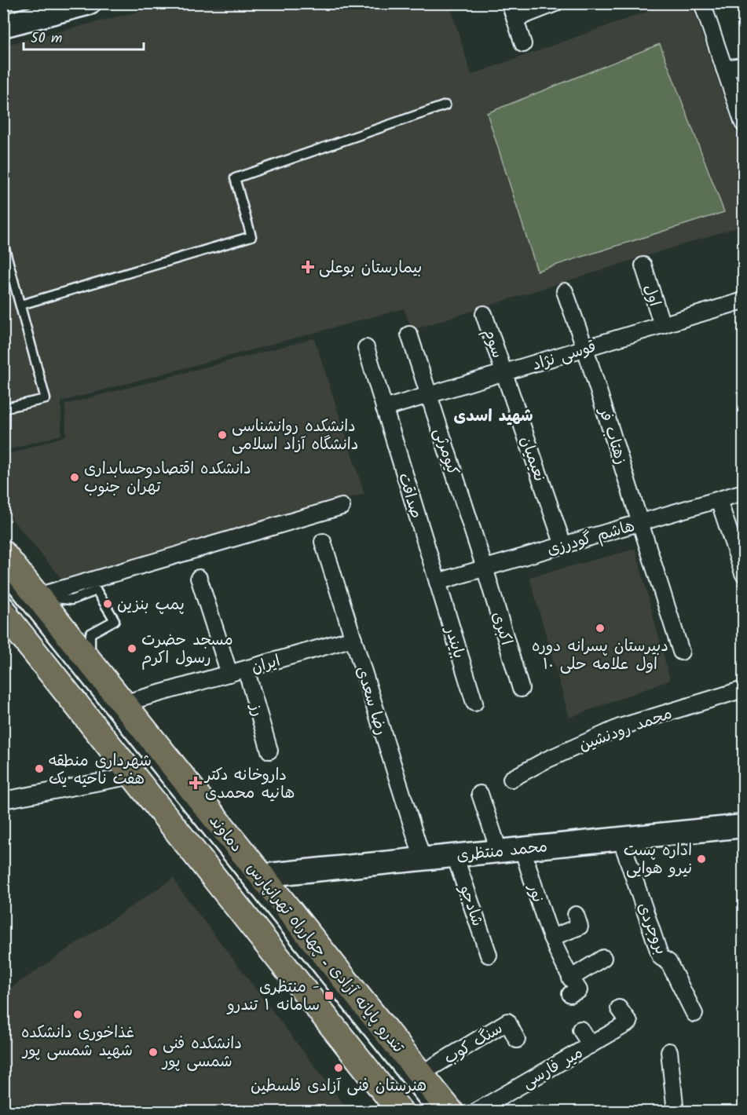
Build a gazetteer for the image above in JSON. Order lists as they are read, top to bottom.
{
  "streets": {
    "main road": ["دماوند", "محمد منتظری"],
    "street": [
      "اول",
      "سوم",
      "قوسی نژاد",
      "زهتاب فر",
      "کیومرثی",
      "نعیمیان",
      "صداقت",
      "هاشم گودرزی",
      "اکبری",
      "بایندر",
      "ایران",
      "رضا سعدی",
      "رز",
      "محمد رودنشین",
      "نور",
      "شادجو",
      "بروجردی",
      "سنگ کوب",
      "میر فارسی"
    ],
    "lane": ["تندرو پایانه آزادی ـ چهارراه تهرانپارس"]
  },
  "crossings": [
    ["اول", "قوسی نژاد"],
    ["سوم", "قوسی نژاد"],
    ["سوم", "نعیمیان"],
    ["قوسی نژاد", "زهتاب فر"],
    ["قوسی نژاد", "کیومرثی"],
    ["قوسی نژاد", "نعیمیان"],
    ["قوسی نژاد", "صداقت"],
    ["زهتاب فر", "هاشم گودرزی"],
    ["کیومرثی", "هاشم گودرزی"],
    ["کیومرثی", "اکبری"],
    ["نعیمیان", "هاشم گودرزی"],
    ["صداقت", "هاشم گودرزی"],
    ["صداقت", "بایندر"],
    ["هاشم گودرزی", "اکبری"],
    ["هاشم گودرزی", "بایندر"],
    ["ایران", "رضا سعدی"],
    ["ایران", "رز"],
    ["ایران", "دماوند"],
    ["رضا سعدی", "محمد منتظری"],
    ["دماوند", "محمد منتظری"],
    ["دماوند", "سنگ کوب"],
    ["محمد منتظری", "نور"],
    ["محمد منتظری", "شادجو"],
    ["محمد منتظری", "بروجردی"]
  ],
  "districts": ["شهید اسدی"],
  "places": {
    "health": ["بیمارستان بوعلی", "داروخانه دکتر هانیه محمدی"],
    "other": [
      "دانشکده روانشناسی دانشگاه آزاد اسلامی",
      "دانشکده اقتصادوحسابداری تهران جنوب",
      "پمپ بنزین",
      "دبیرستان پسرانه دوره اول علامه حلی ۱۰",
      "مسجد حضرت رسول اکرم",
      "شهرداری منطقه هفت ناحیه یک",
      "اداره پست نیرو هوایی",
      "غذاخوری دانشکده شهید شمسی پور",
      "دانشکده فنی شمسی پور",
      "هنرستان فنی آزادی فلسطین"
    ],
    "transit": ["منتظری - سامانه ۱ تندرو"]
  },
  "scale_bar": "50 m"
}
